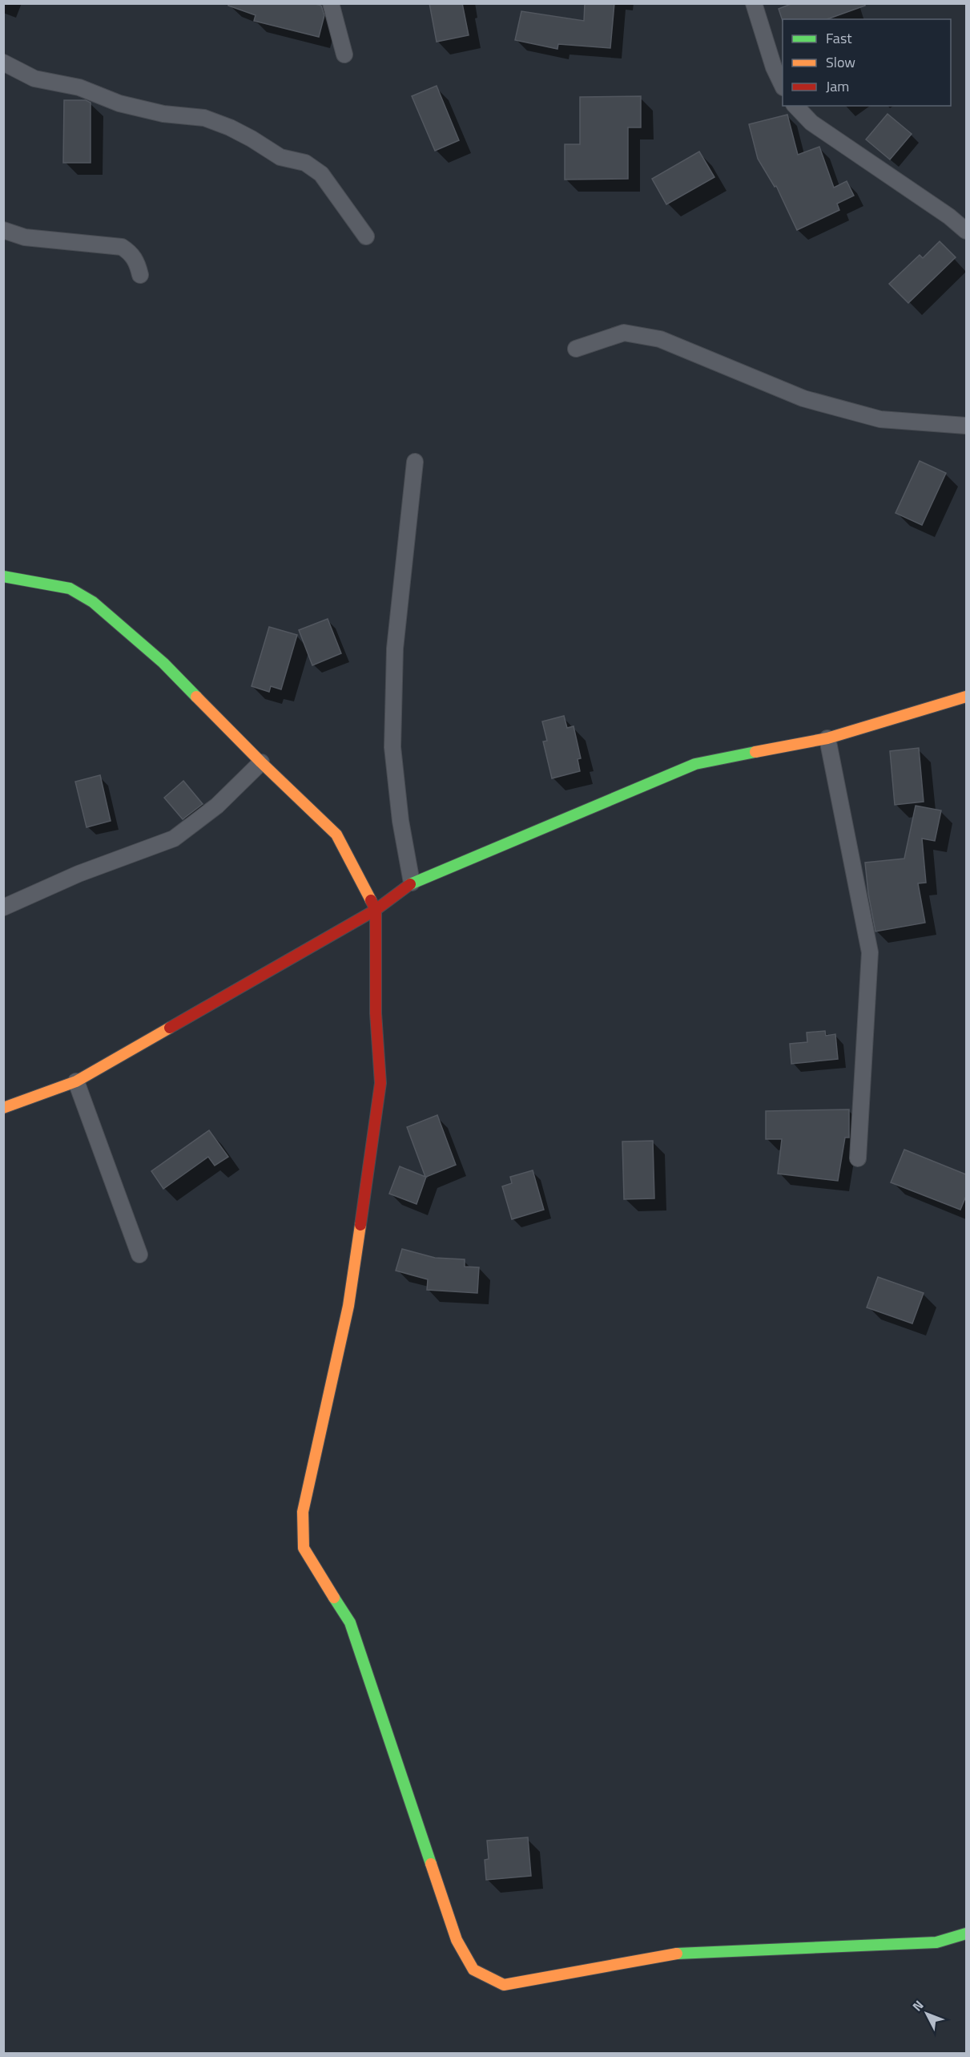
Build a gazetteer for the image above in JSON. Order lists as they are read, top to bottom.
{
  "legend": ["Fast", "Slow", "Jam"],
  "north": "top left"
}
